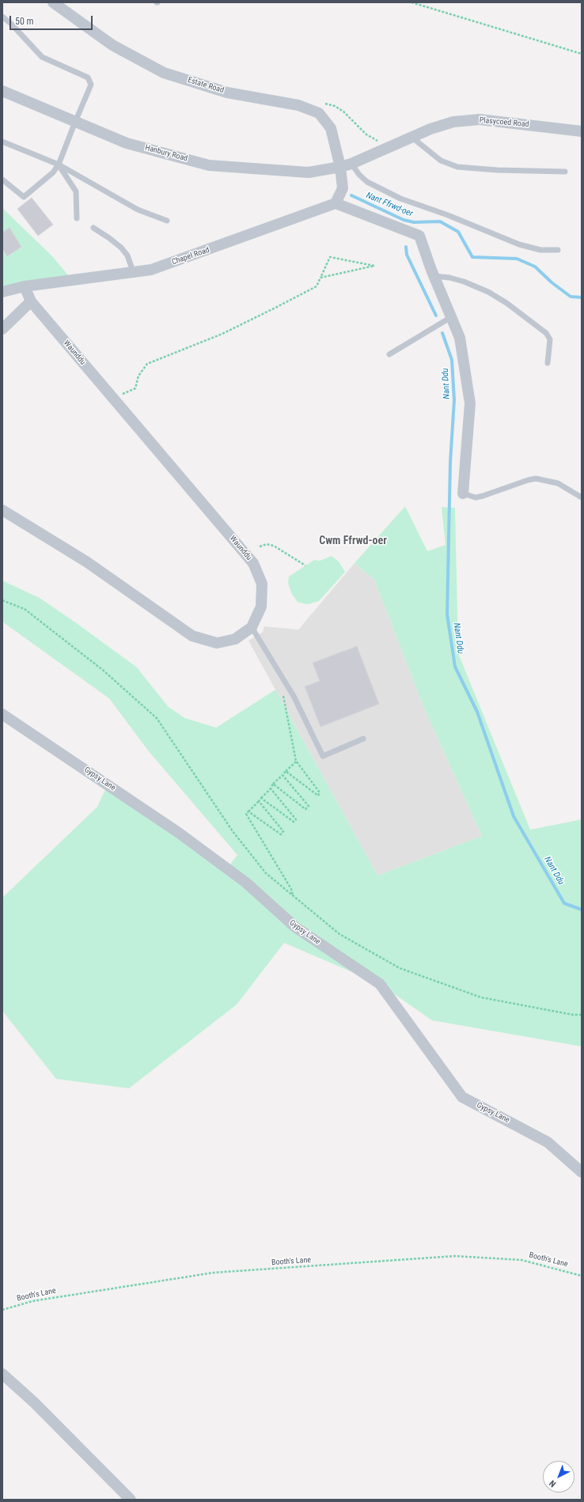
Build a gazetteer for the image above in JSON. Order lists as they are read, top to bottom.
{
  "streets": {
    "street": [
      "Estate Road",
      "Plasycoed Road",
      "Hanbury Road",
      "Chapel Road",
      "Waunddu",
      "Gypsy Lane"
    ],
    "path": ["Booth's Lane"]
  },
  "crossings": [
    ["Estate Road", "Plasycoed Road"],
    ["Estate Road", "Hanbury Road"],
    ["Plasycoed Road", "Hanbury Road"],
    ["Chapel Road", "Waunddu"]
  ],
  "districts": ["Cwm Ffrwd-oer"],
  "water": ["Nant Ffrwd-oer", "Nant Ddu"],
  "scale_bar": "50 m",
  "north": "bottom left"
}
